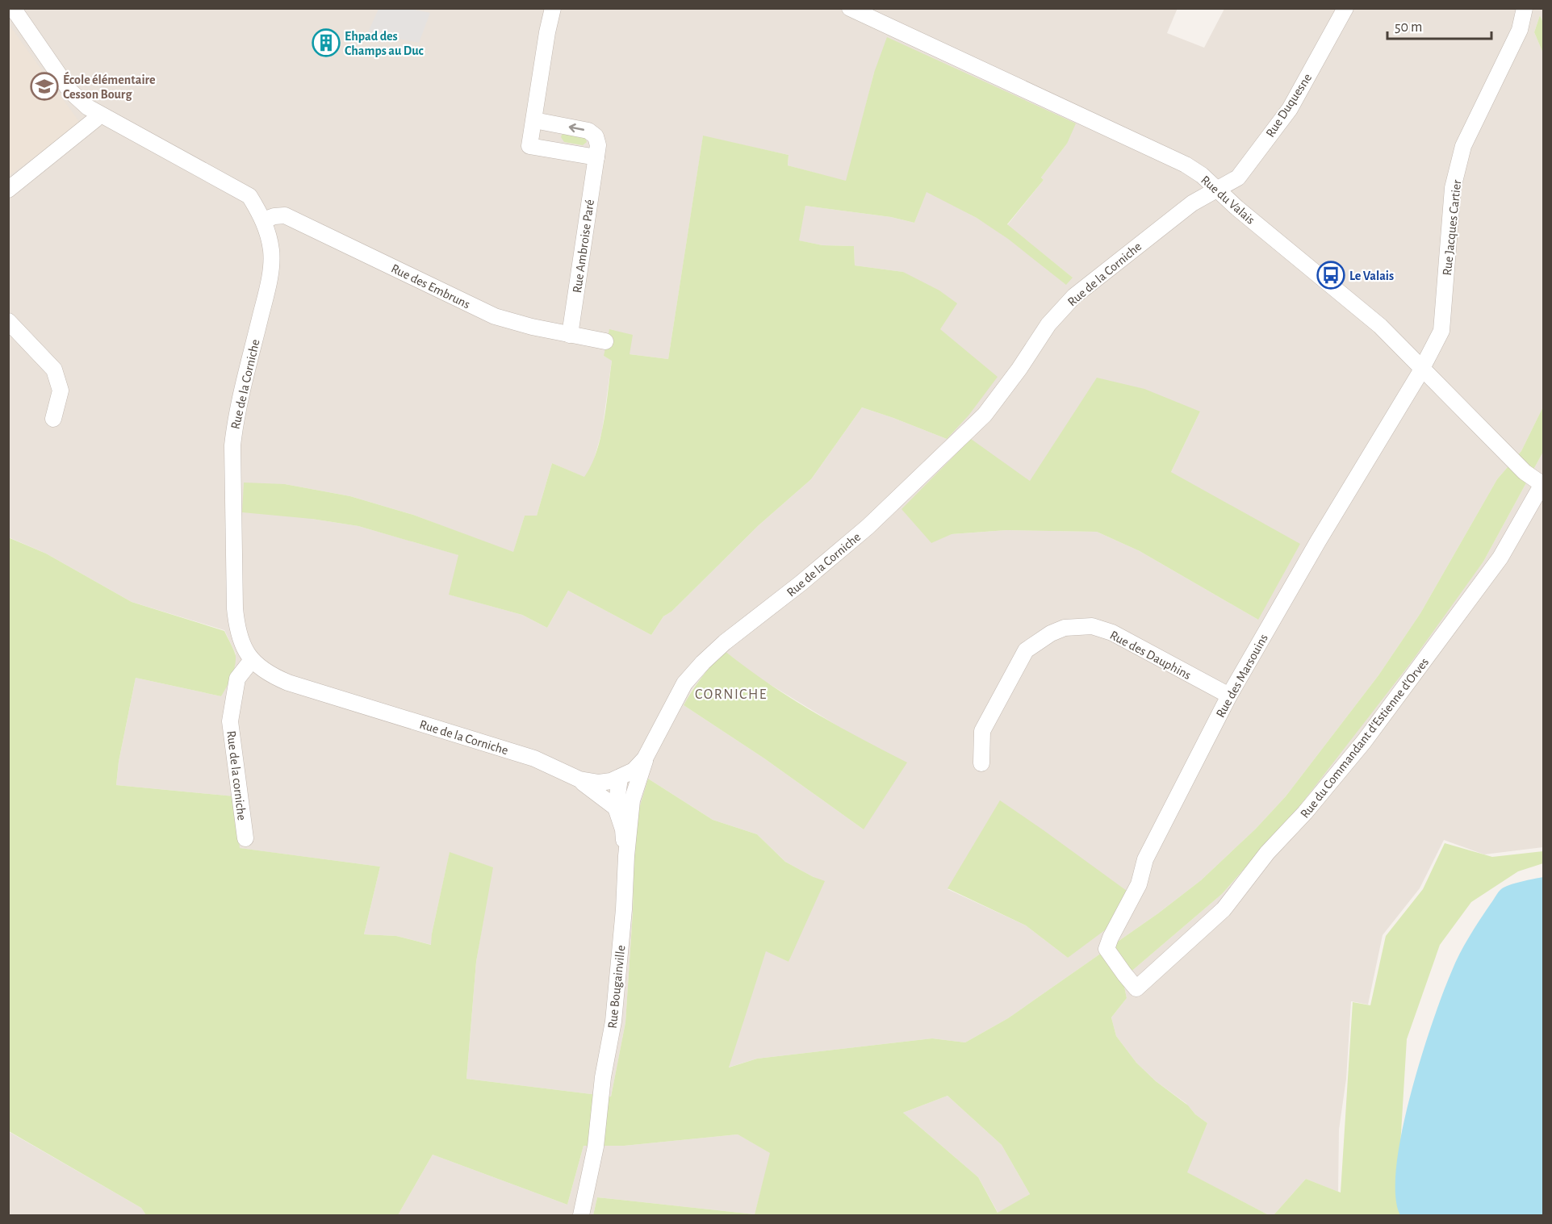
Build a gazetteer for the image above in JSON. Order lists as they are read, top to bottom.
{
  "streets": {
    "street": [
      "Rue Duquesne",
      "Rue du Valais",
      "Rue Jacques Cartier",
      "Rue Ambroise Paré",
      "Rue de la Corniche",
      "Rue des Embruns",
      "Rue des Dauphins",
      "Rue des Marsouins",
      "Rue du Commandant d'Estienne d'Orves",
      "Rue de la corniche",
      "Rue Bougainville"
    ]
  },
  "crossings": [
    ["Rue Duquesne", "Rue du Valais"],
    ["Rue Duquesne", "Rue de la Corniche"],
    ["Rue du Valais", "Rue Jacques Cartier"],
    ["Rue du Valais", "Rue de la Corniche"],
    ["Rue du Valais", "Rue des Marsouins"],
    ["Rue du Valais", "Rue du Commandant d'Estienne d'Orves"],
    ["Rue Jacques Cartier", "Rue des Marsouins"],
    ["Rue Ambroise Paré", "Rue des Embruns"],
    ["Rue de la Corniche", "Rue des Embruns"],
    ["Rue de la Corniche", "Rue de la corniche"],
    ["Rue de la Corniche", "Rue Bougainville"],
    ["Rue des Dauphins", "Rue des Marsouins"],
    ["Rue des Marsouins", "Rue du Commandant d'Estienne d'Orves"]
  ],
  "districts": ["CORNICHE"],
  "places": {
    "building": ["Ehpad des Champs au Duc"],
    "school or university": ["École élémentaire Cesson Bourg"],
    "bus stop": ["Le Valais"]
  },
  "scale_bar": "50 m"
}
